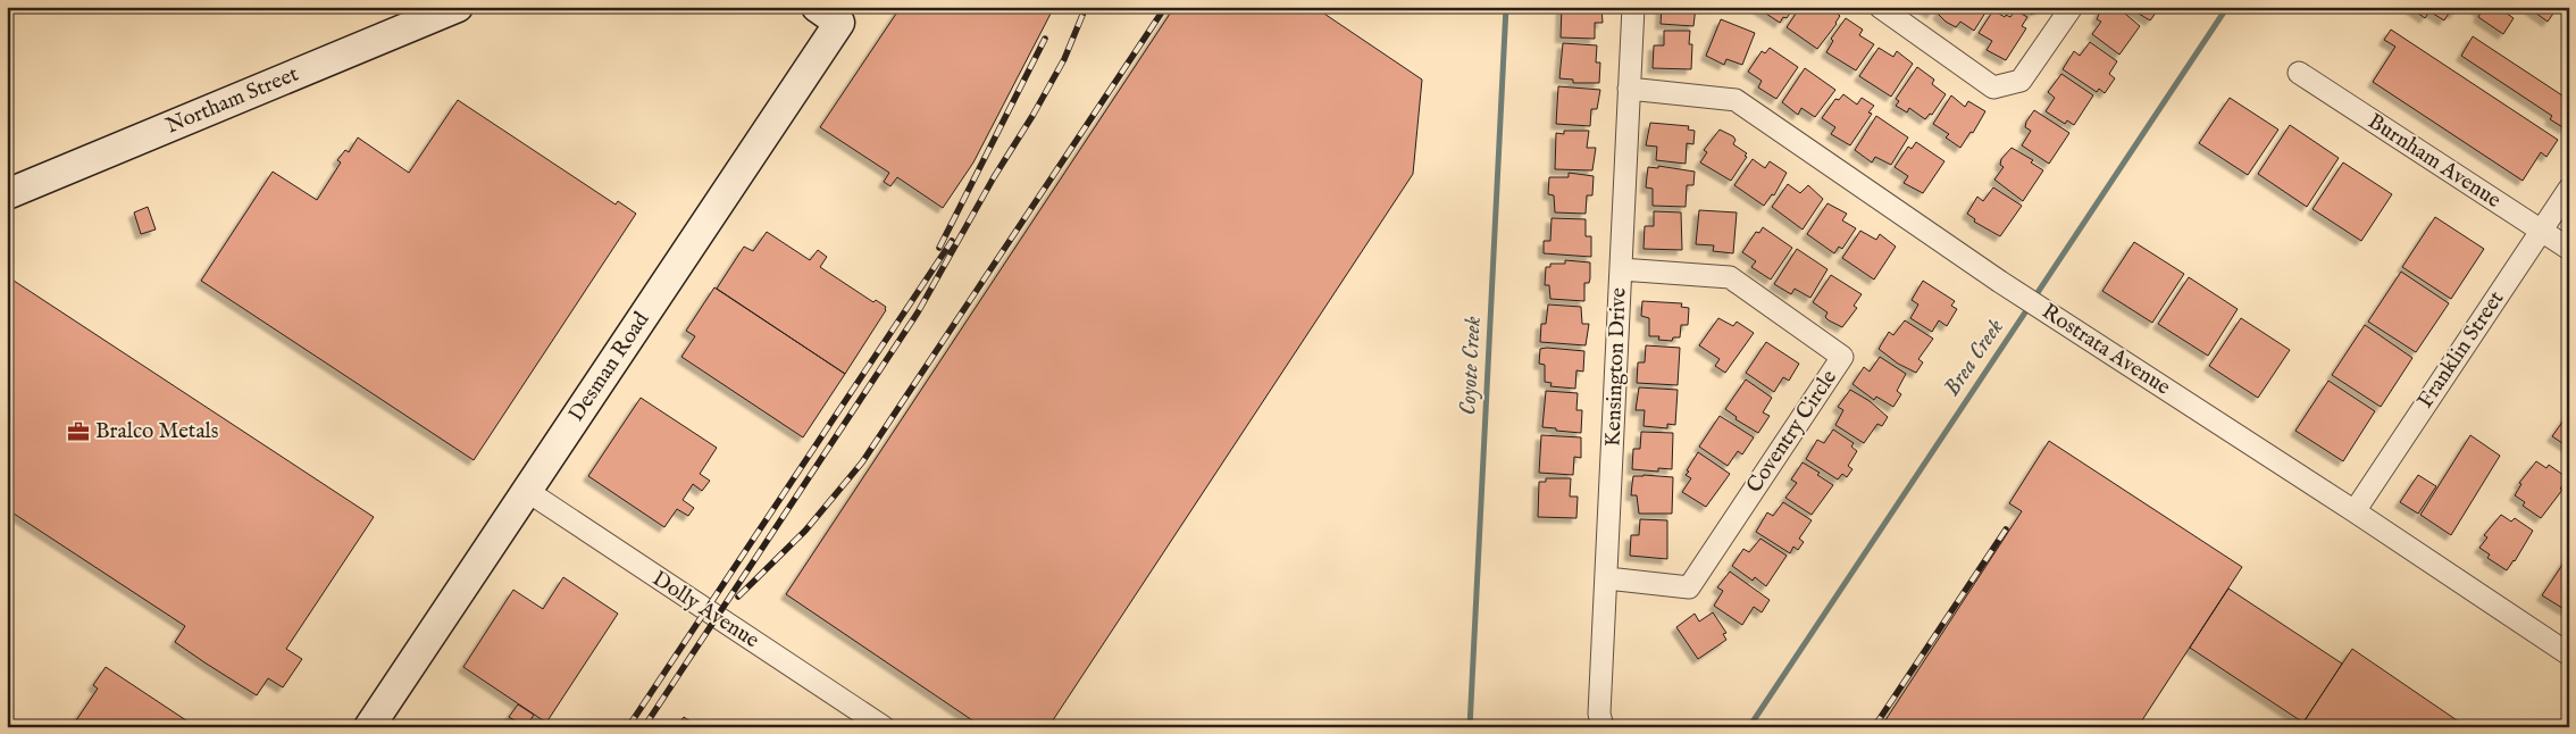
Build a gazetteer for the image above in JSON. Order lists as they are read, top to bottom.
{
  "streets": {
    "street": [
      "Northam Street",
      "Burnham Avenue",
      "Rostrata Avenue",
      "Franklin Street",
      "Desman Road",
      "Kensington Drive",
      "Coventry Circle",
      "Dolly Avenue"
    ]
  },
  "crossings": [
    ["Burnham Avenue", "Franklin Street"],
    ["Rostrata Avenue", "Franklin Street"],
    ["Rostrata Avenue", "Kensington Drive"],
    ["Desman Road", "Dolly Avenue"],
    ["Kensington Drive", "Coventry Circle"]
  ],
  "water": ["Brea Creek", "Coyote Creek"],
  "places": {
    "office": ["Bralco Metals"]
  }
}
